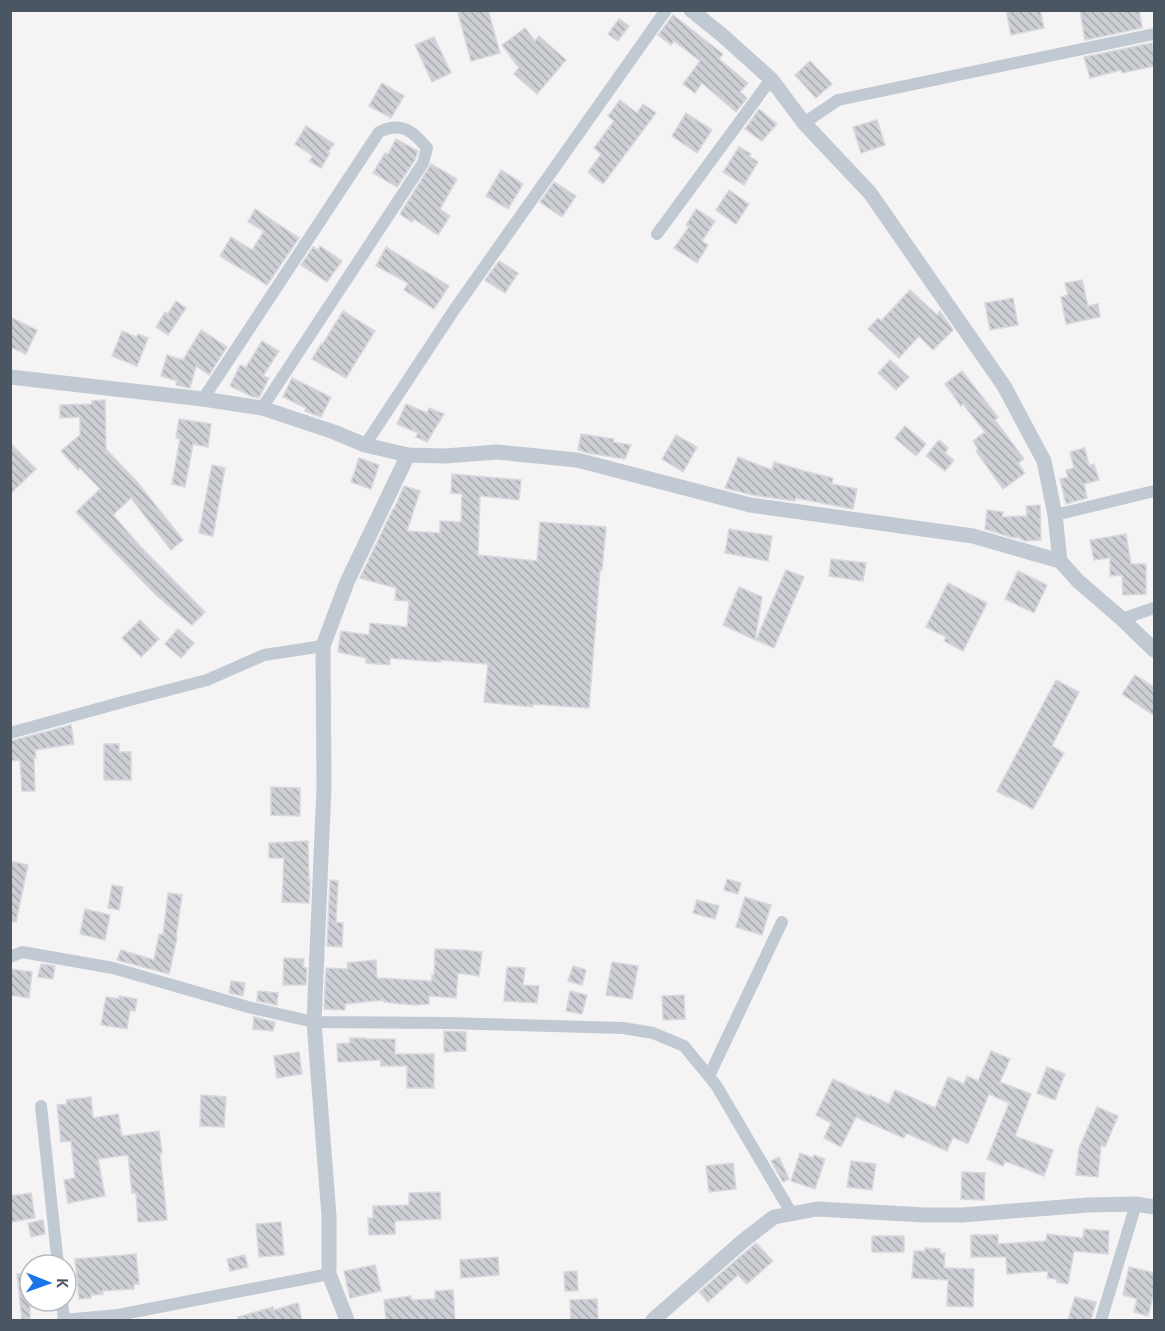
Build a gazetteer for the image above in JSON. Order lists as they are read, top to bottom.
{
  "north": "right"
}
